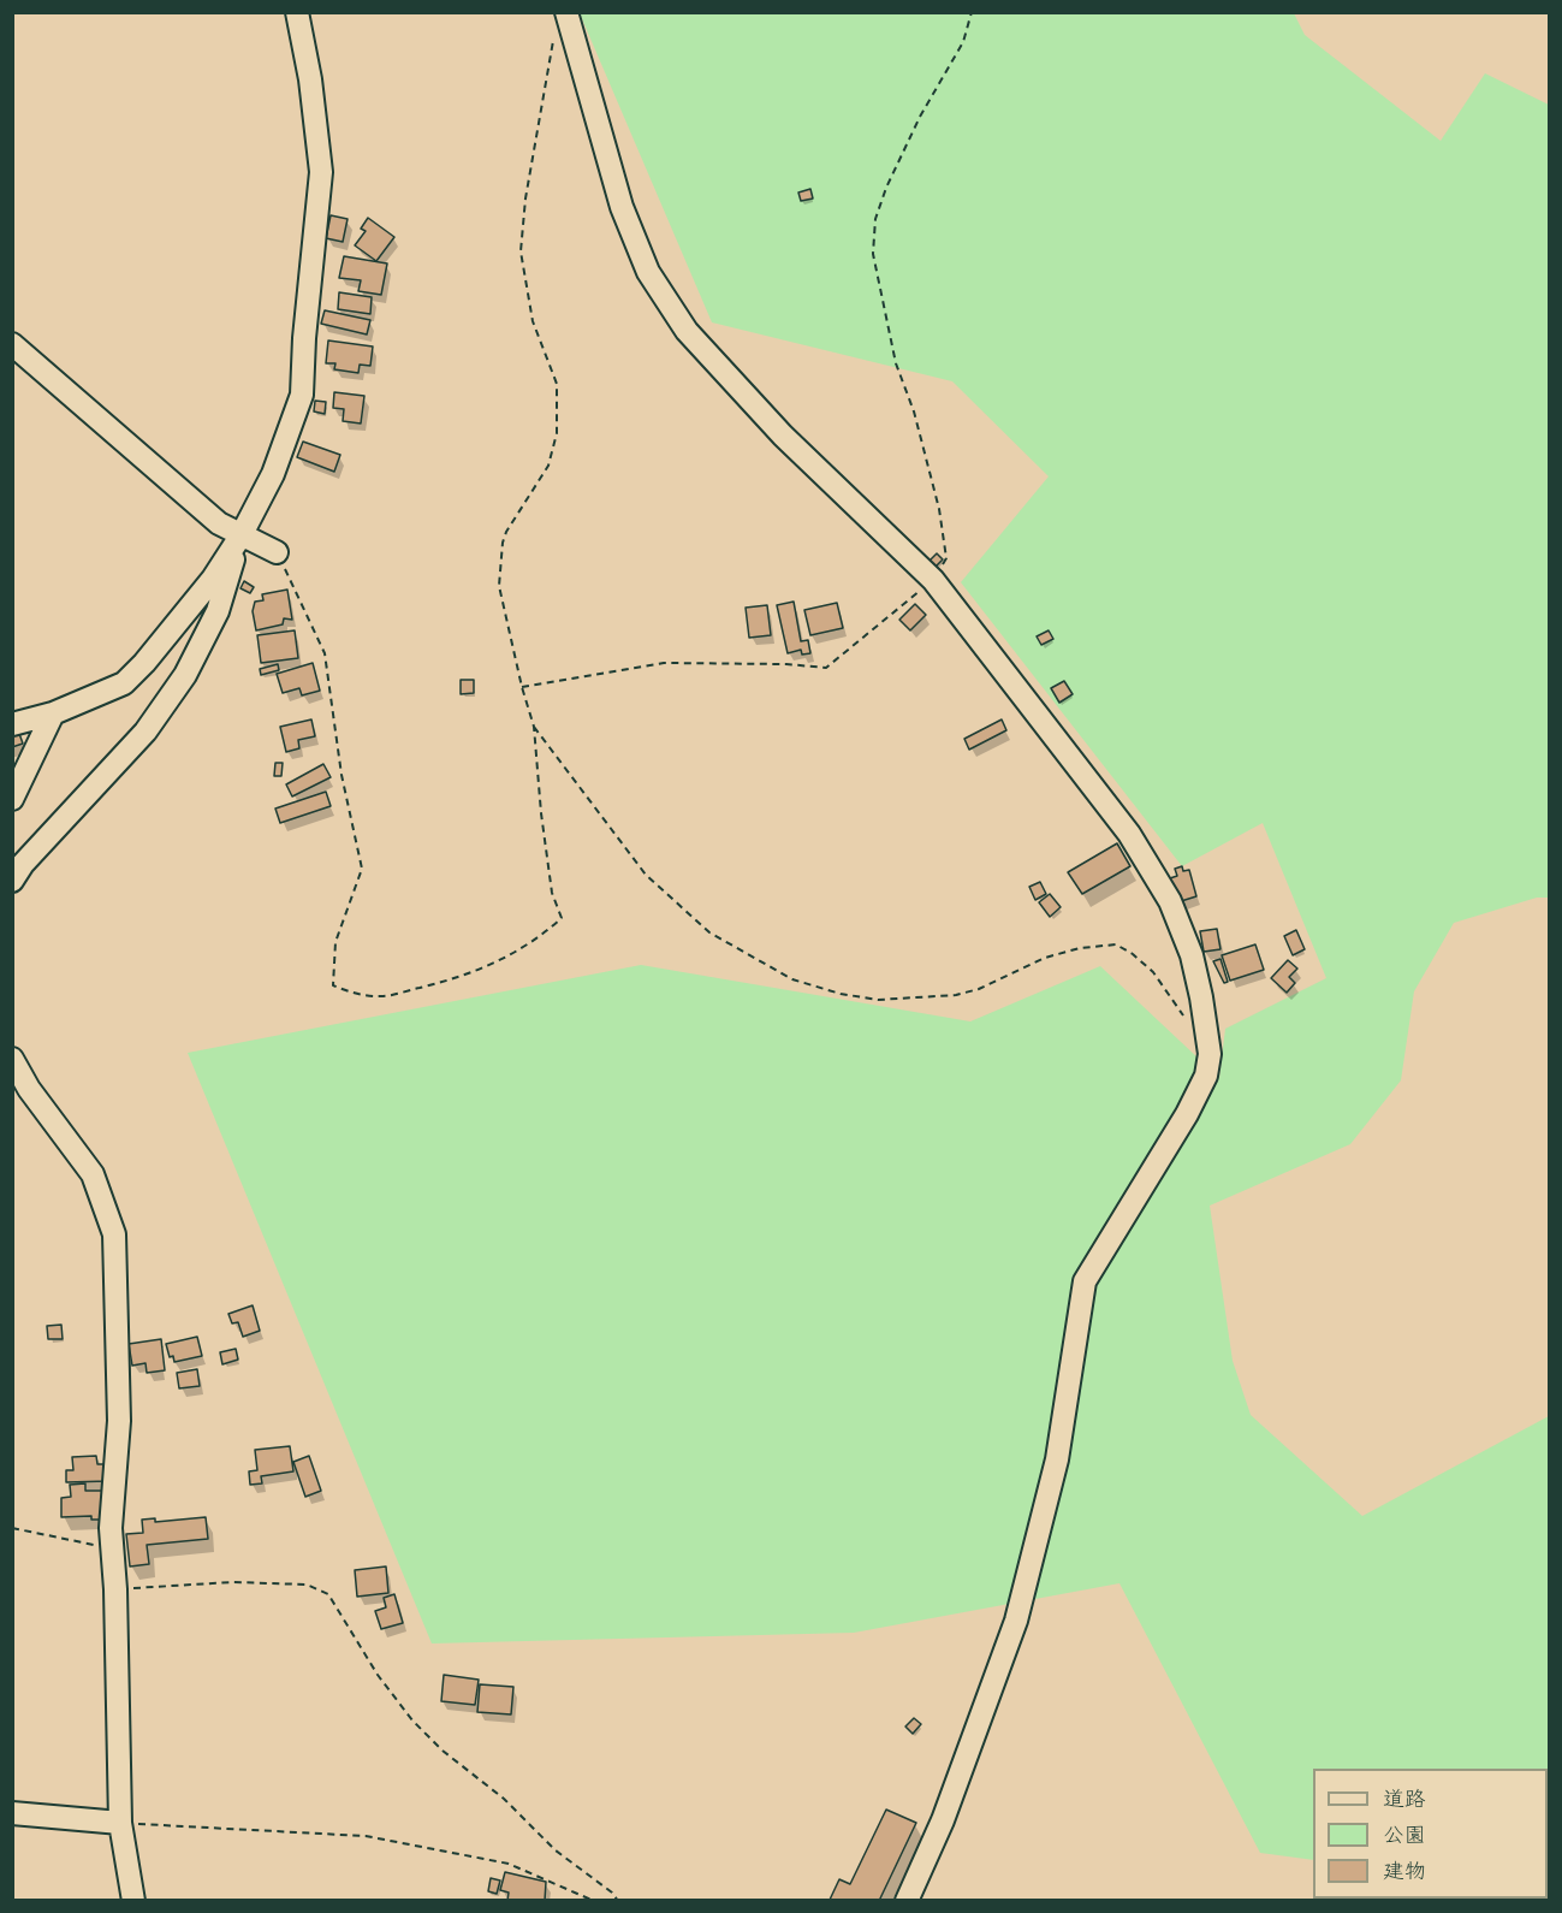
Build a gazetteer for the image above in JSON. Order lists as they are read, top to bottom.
{
  "legend": ["道路", "公園", "建物"]
}
